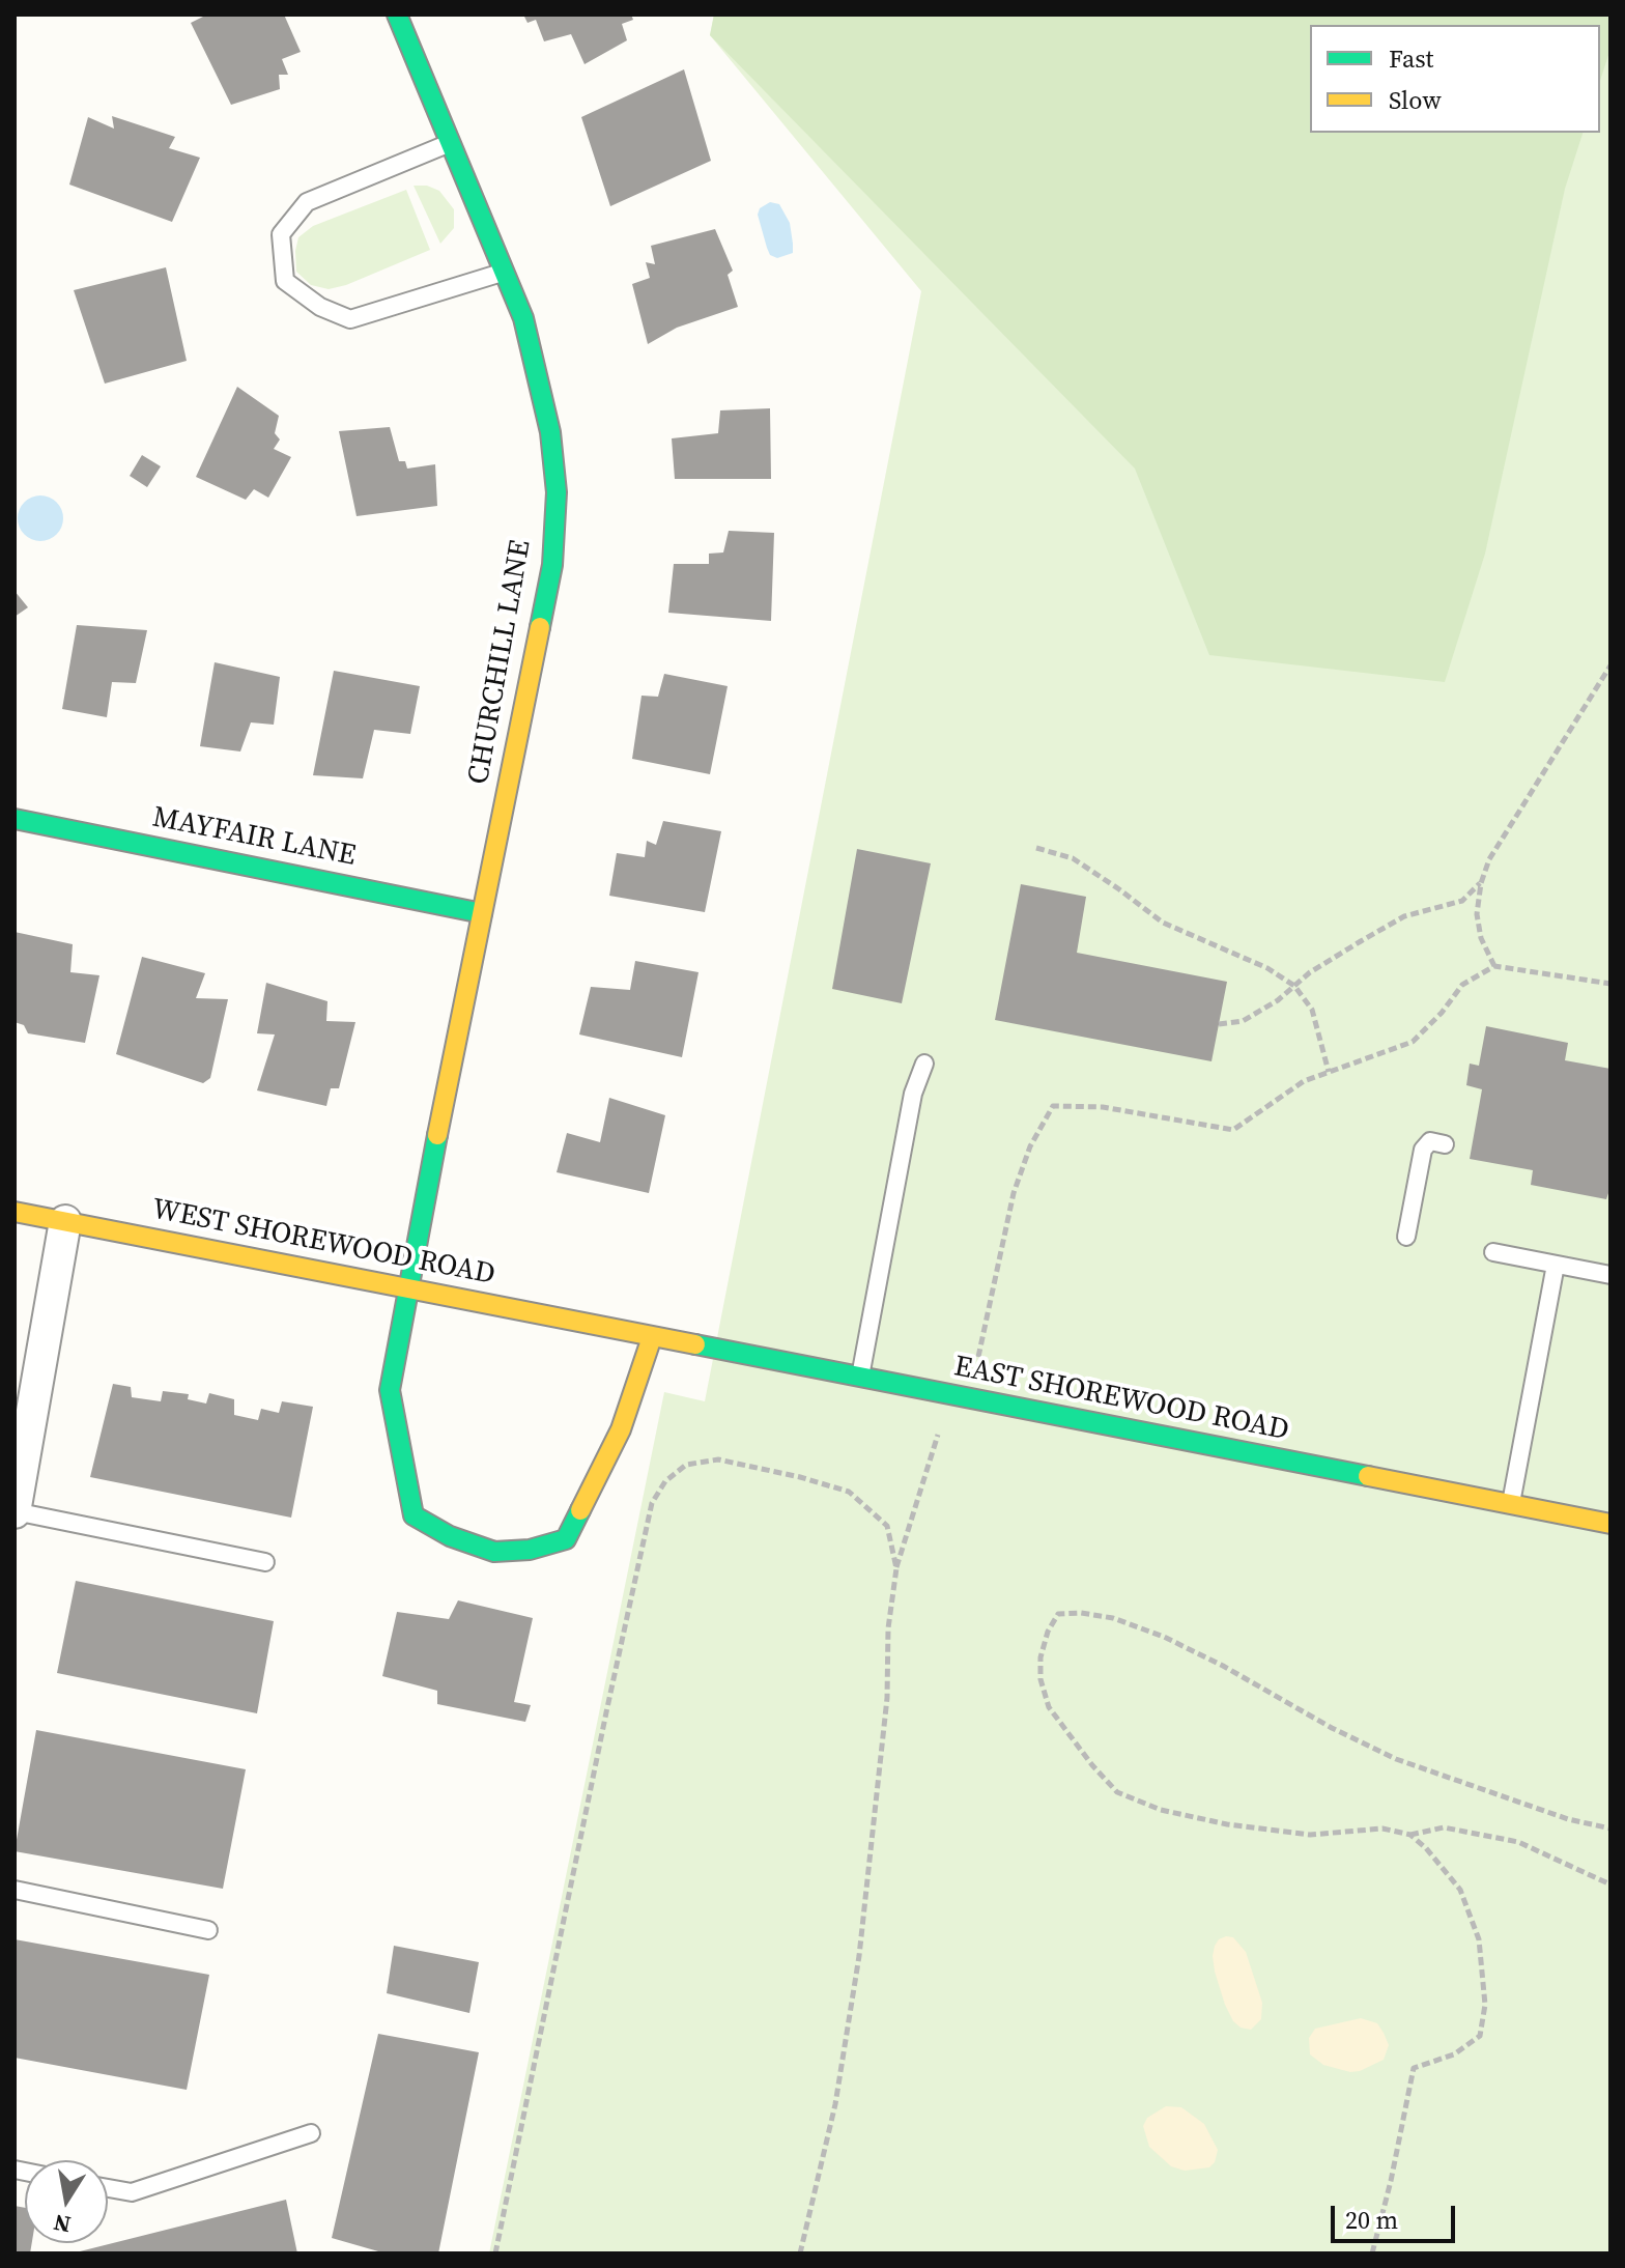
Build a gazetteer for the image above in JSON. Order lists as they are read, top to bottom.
{
  "streets": {
    "street": [
      "CHURCHILL LANE",
      "MAYFAIR LANE",
      "WEST SHOREWOOD ROAD",
      "EAST SHOREWOOD ROAD"
    ]
  },
  "crossings": [
    ["CHURCHILL LANE", "MAYFAIR LANE"],
    ["CHURCHILL LANE", "WEST SHOREWOOD ROAD"],
    ["CHURCHILL LANE", "EAST SHOREWOOD ROAD"],
    ["WEST SHOREWOOD ROAD", "EAST SHOREWOOD ROAD"]
  ],
  "legend": ["Fast", "Slow"],
  "scale_bar": "20 m",
  "north": "bottom"
}
